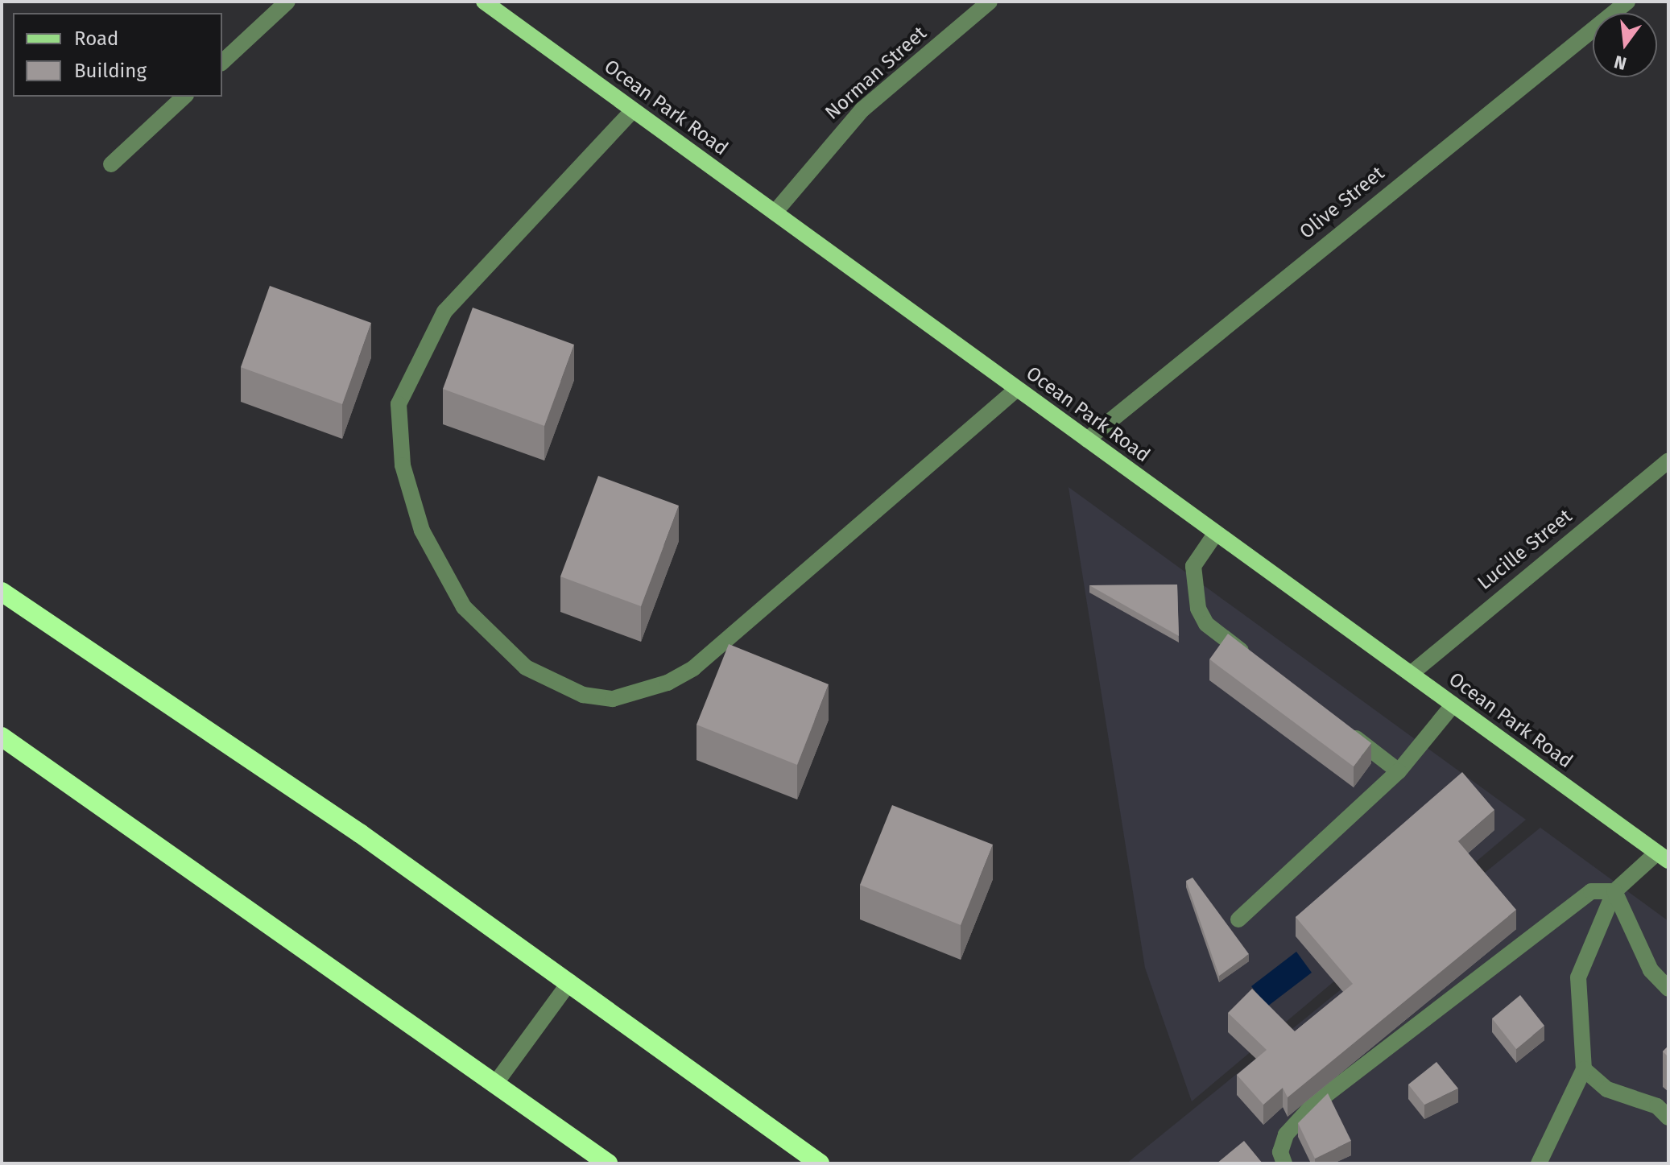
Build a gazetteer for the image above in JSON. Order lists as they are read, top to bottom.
{
  "streets": {
    "main road": ["Ocean Park Road"],
    "street": ["Norman Street", "Olive Street", "Lucille Street"]
  },
  "crossings": [
    ["Norman Street", "Ocean Park Road"],
    ["Ocean Park Road", "Olive Street"],
    ["Ocean Park Road", "Lucille Street"]
  ],
  "legend": ["Road", "Building"],
  "north": "bottom"
}
